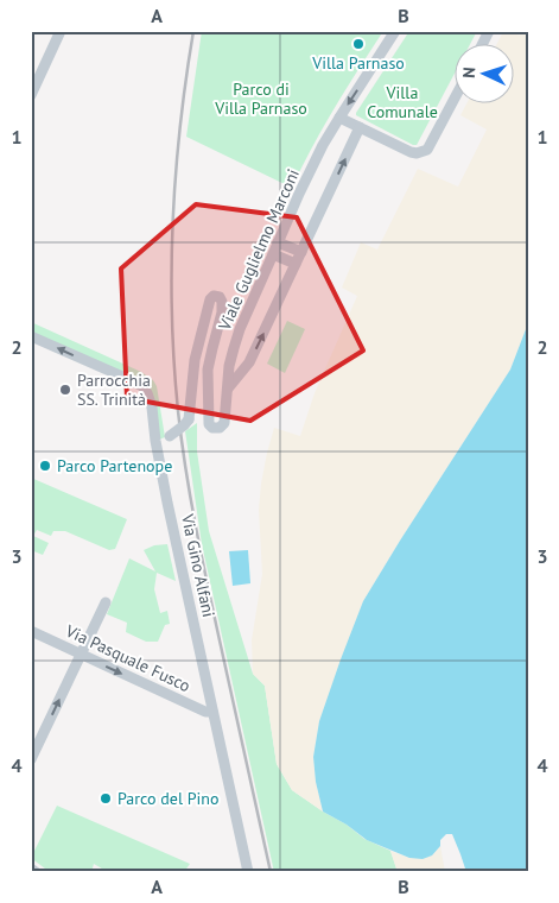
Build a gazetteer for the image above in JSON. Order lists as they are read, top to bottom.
{
  "streets": {
    "street": ["Viale Guglielmo Marconi", "Via Gino Alfani", "Via Pasquale Fusco"]
  },
  "crossings": [
    ["Viale Guglielmo Marconi", "Via Gino Alfani"],
    ["Via Gino Alfani", "Via Pasquale Fusco"]
  ],
  "one_way": ["Via Pasquale Fusco"],
  "parks": ["Parco di Villa Parnaso", "Villa Comunale"],
  "places": [
    "Villa Parnaso",
    "Parrocchia SS. Trinità",
    "Parco Partenope",
    "Parco del Pino"
  ],
  "north": "left",
  "grid": {
    "columns": ["A", "B"],
    "rows": [
      "1",
      "2",
      "3",
      "4"
    ]
  }
}
